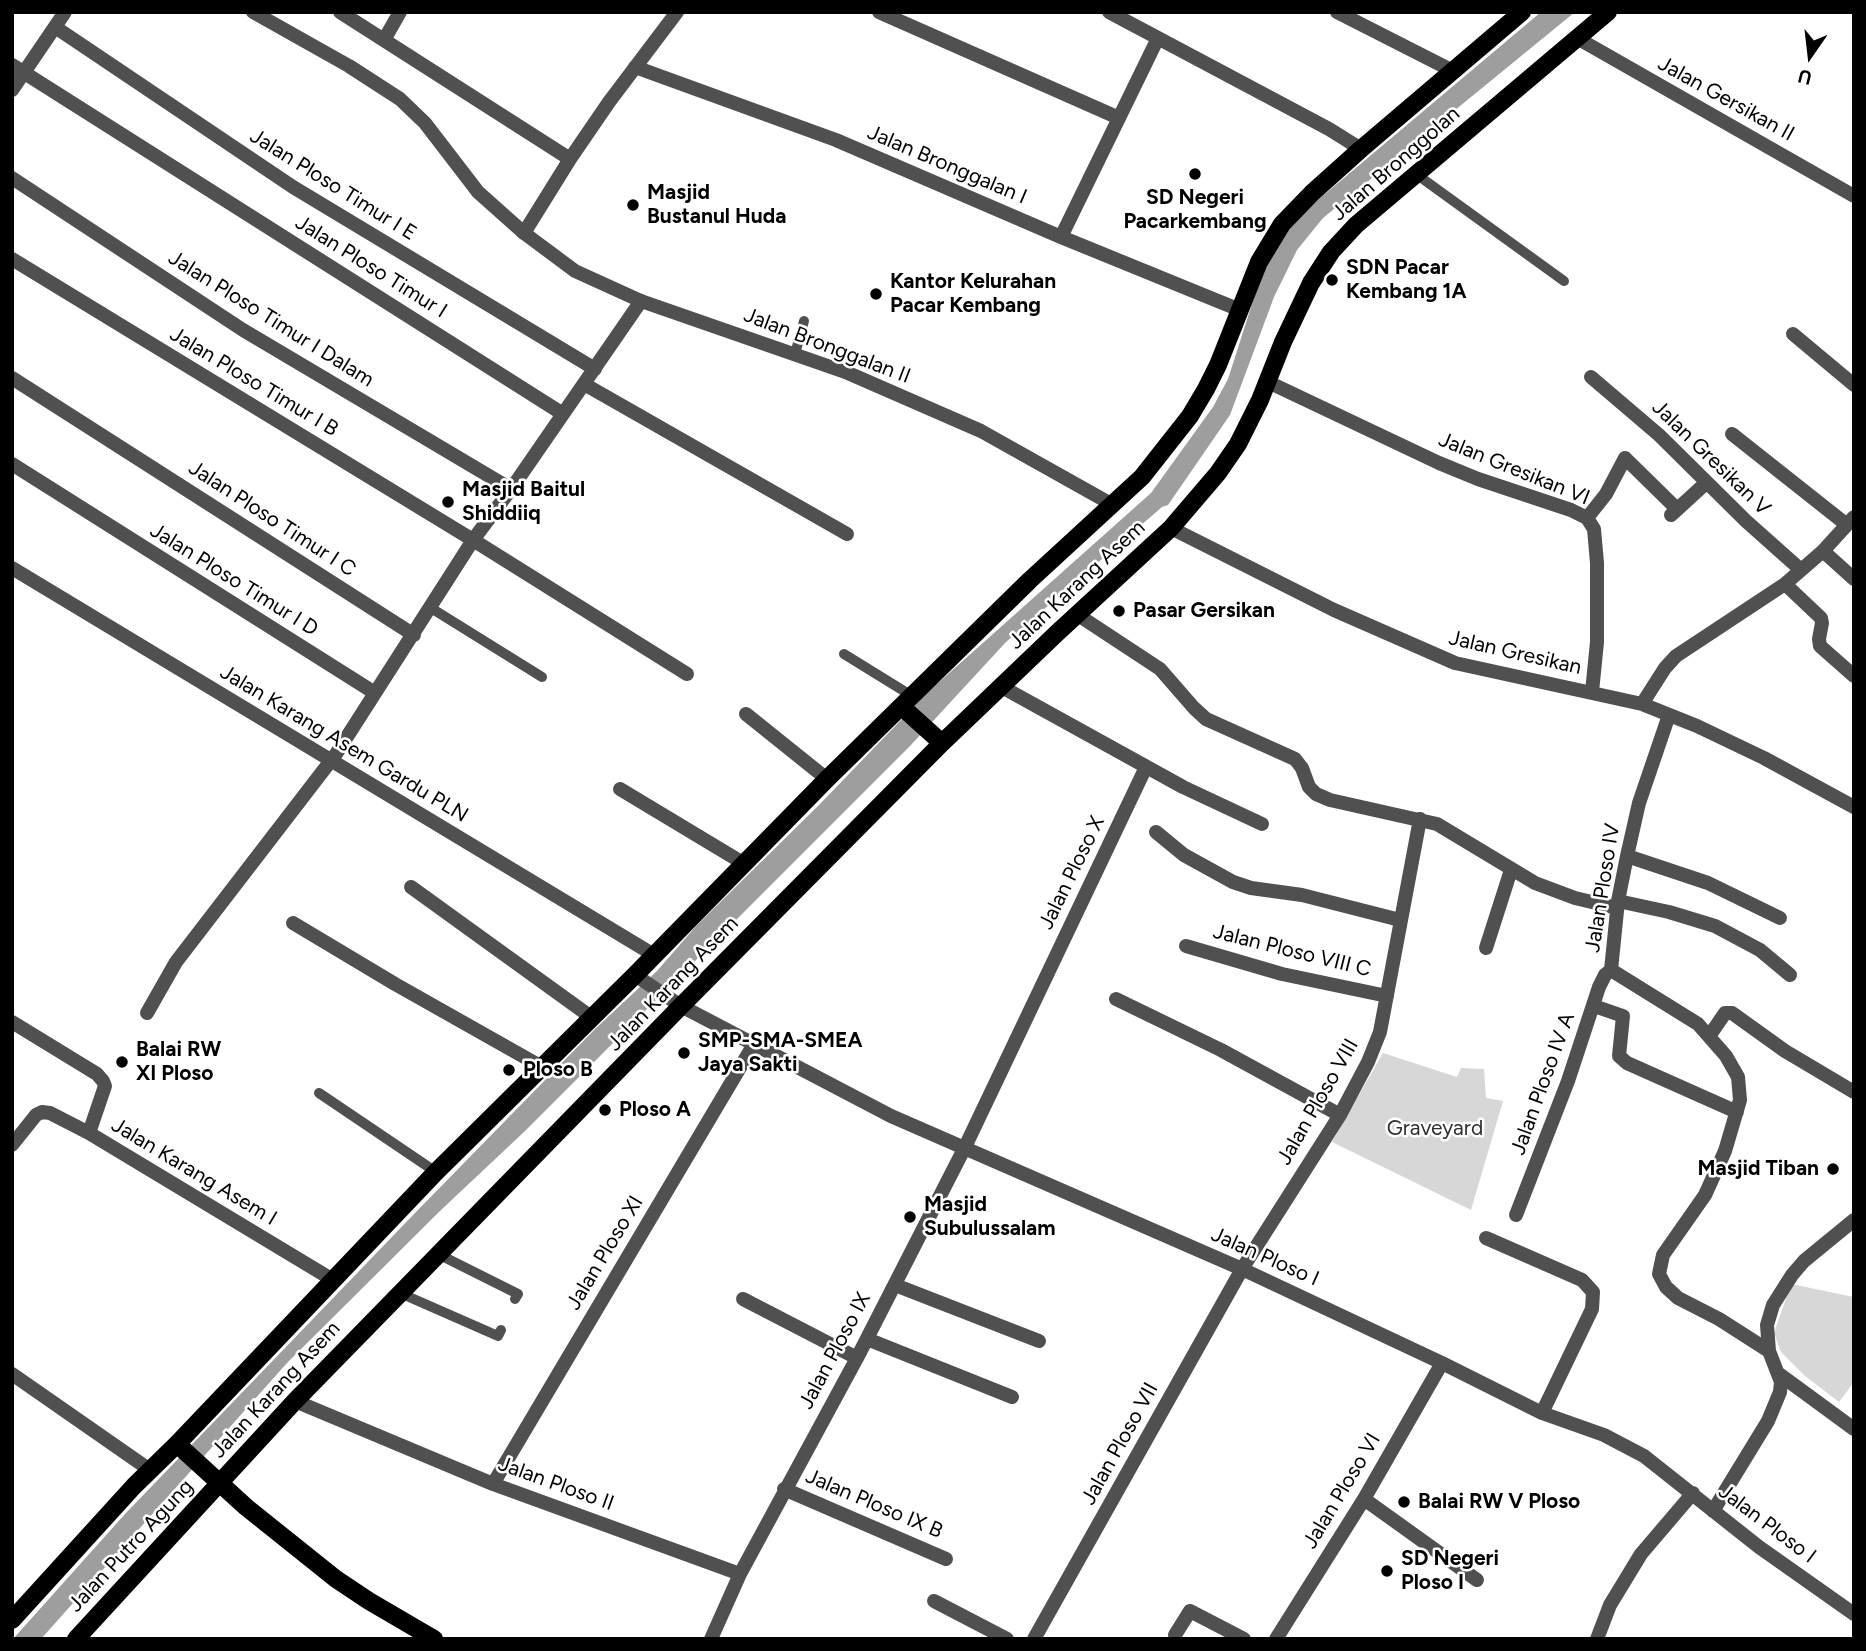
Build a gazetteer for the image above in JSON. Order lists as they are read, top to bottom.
{
  "streets": {
    "main road": ["Jalan Bronggolan", "Jalan Karang Asem", "Jalan Putro Agung"],
    "street": [
      "Jalan Gersikan II",
      "Jalan Bronggalan I",
      "Jalan Ploso Timur I E",
      "Jalan Ploso Timur I",
      "Jalan Ploso Timur I Dalam",
      "Jalan Bronggalan II",
      "Jalan Ploso Timur I B",
      "Jalan Gresikan V",
      "Jalan Gresikan VI",
      "Jalan Ploso Timur I C",
      "Jalan Ploso Timur I D",
      "Jalan Gresikan",
      "Jalan Karang Asem Gardu PLN",
      "Jalan Ploso X",
      "Jalan Ploso IV",
      "Jalan Ploso VIII C",
      "Jalan Ploso IV A",
      "Jalan Ploso VIII",
      "Jalan Karang Asem I",
      "Jalan Ploso XI",
      "Jalan Ploso I",
      "Jalan Ploso IX",
      "Jalan Ploso VII",
      "Jalan Ploso II",
      "Jalan Ploso VI",
      "Jalan Ploso IX B"
    ]
  },
  "crossings": [
    ["Jalan Gersikan II", "Jalan Bronggolan"],
    ["Jalan Bronggolan", "Jalan Bronggalan I"],
    ["Jalan Bronggolan", "Jalan Bronggalan II"],
    ["Jalan Bronggolan", "Jalan Gresikan VI"],
    ["Jalan Bronggolan", "Jalan Karang Asem"],
    ["Jalan Bronggolan", "Jalan Gresikan"],
    ["Jalan Bronggalan II", "Jalan Karang Asem"],
    ["Jalan Gresikan VI", "Jalan Gresikan"],
    ["Jalan Karang Asem", "Jalan Gresikan"],
    ["Jalan Karang Asem", "Jalan Karang Asem Gardu PLN"],
    ["Jalan Karang Asem", "Jalan Karang Asem I"],
    ["Jalan Karang Asem", "Jalan Ploso I"],
    ["Jalan Karang Asem", "Jalan Ploso II"],
    ["Jalan Karang Asem", "Jalan Putro Agung"],
    ["Jalan Gresikan", "Jalan Ploso IV"],
    ["Jalan Ploso X", "Jalan Ploso I"],
    ["Jalan Ploso X", "Jalan Ploso IX"],
    ["Jalan Ploso IV", "Jalan Ploso IV A"],
    ["Jalan Ploso VIII C", "Jalan Ploso VIII"],
    ["Jalan Ploso VIII", "Jalan Ploso I"],
    ["Jalan Ploso VIII", "Jalan Ploso VII"],
    ["Jalan Ploso XI", "Jalan Ploso I"],
    ["Jalan Ploso XI", "Jalan Ploso II"],
    ["Jalan Ploso I", "Jalan Ploso IX"],
    ["Jalan Ploso I", "Jalan Ploso VII"],
    ["Jalan Ploso I", "Jalan Ploso VI"],
    ["Jalan Ploso IX", "Jalan Ploso II"],
    ["Jalan Ploso IX", "Jalan Ploso IX B"]
  ],
  "parks": ["Graveyard"],
  "places": [
    "SD Negeri Pacarkembang",
    "Masjid Bustanul Huda",
    "SDN Pacar Kembang 1A",
    "Kantor Kelurahan Pacar Kembang",
    "Masjid Baitul Shiddiiq",
    "Pasar Gersikan",
    "SMP-SMA-SMEA Jaya Sakti",
    "Balai RW XI Ploso",
    "Ploso B",
    "Ploso A",
    "Masjid Tiban",
    "Masjid Subulussalam",
    "Balai RW V Ploso",
    "SD Negeri Ploso I"
  ],
  "north": "bottom"
}
